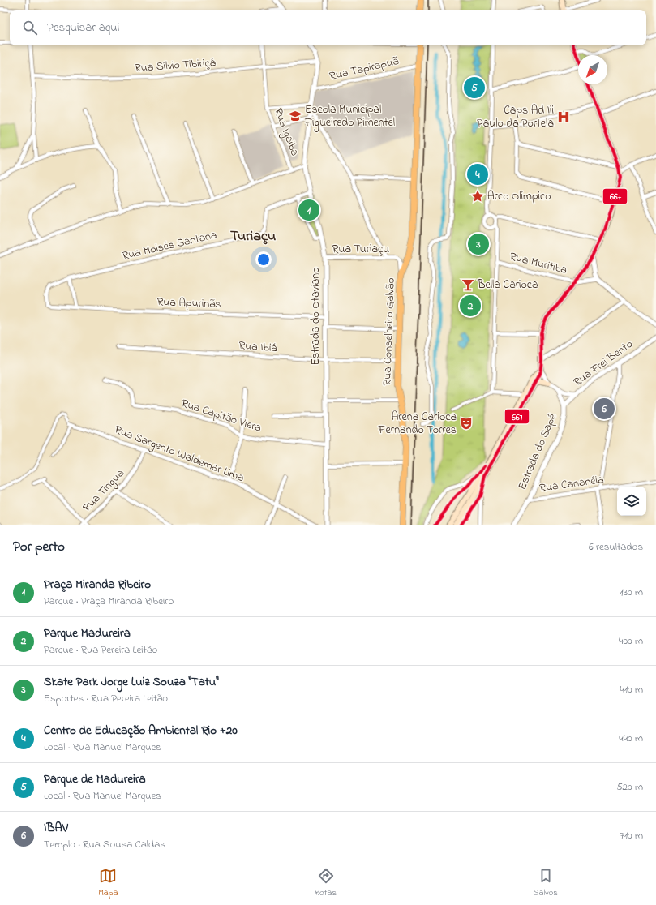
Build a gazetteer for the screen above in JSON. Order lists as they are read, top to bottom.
{
  "streets": {
    "main road": ["Rua Conselheiro Galvão"],
    "street": [
      "Rua Sílvio Tibiriçá",
      "Rua Tapirapuã",
      "Rua Igaiba",
      "Rua Moisés Santana",
      "Rua Turiaçu",
      "Rua Muritiba",
      "Rua Apurinãs",
      "Estrada do Otaviano",
      "Rua Ibiá",
      "Rua Frei Bento",
      "Rua Capitão Viera",
      "Estrada do Sapê",
      "Rua Sargento Waldemar Lima",
      "Rua Cananéia",
      "Rua Tingua"
    ]
  },
  "crossings": [
    ["Rua Sílvio Tibiriçá", "Rua Igaiba"],
    ["Rua Sílvio Tibiriçá", "Estrada do Otaviano"],
    ["Rua Tapirapuã", "Estrada do Otaviano"],
    ["Rua Tapirapuã", "Rua Conselheiro Galvão"],
    ["Rua Moisés Santana", "Rua Apurinãs"],
    ["Rua Moisés Santana", "Estrada do Otaviano"],
    ["Rua Turiaçu", "Estrada do Otaviano"],
    ["Rua Turiaçu", "Rua Conselheiro Galvão"],
    ["Rua Apurinãs", "Estrada do Otaviano"],
    ["Estrada do Otaviano", "Rua Ibiá"],
    ["Estrada do Otaviano", "Rua Capitão Viera"],
    ["Rua Conselheiro Galvão", "Rua Ibiá"],
    ["Rua Frei Bento", "Estrada do Sapê"],
    ["Estrada do Sapê", "Rua Cananéia"],
    ["Rua Sargento Waldemar Lima", "Rua Tingua"]
  ],
  "districts": ["Turiaçu"],
  "places": {
    "school or university": ["Escola Municipal Figueiredo Pimentel"],
    "hospital": ["Caps Ad Iii Paulo da Portela"],
    "place": ["Arco Olímpico"],
    "bar": ["Bella Carioca"],
    "theatre": ["Arena Carioca Fernando Torres"]
  },
  "lines": ["transit line 667"],
  "north": "bottom left",
  "page": {
    "search": "Pesquisar aqui",
    "pins": [
      "5",
      "4",
      "1",
      "3",
      "2",
      "6"
    ],
    "heading": ["Por perto", "6 resultados"],
    "list": [
      {
        "mark": "1",
        "name": "Praça Miranda Ribeiro",
        "note": "Parque · Praça Miranda Ribeiro",
        "value": "130 m"
      },
      {
        "mark": "2",
        "name": "Parque Madureira",
        "note": "Parque · Rua Pereira Leitão",
        "value": "400 m"
      },
      {
        "mark": "3",
        "name": "Skate Park Jorge Luiz Souza \"Tatu\"",
        "note": "Esportes · Rua Pereira Leitão",
        "value": "410 m"
      },
      {
        "mark": "4",
        "name": "Centro de Educação Ambiental Rio +20",
        "note": "Local · Rua Manuel Marques",
        "value": "440 m"
      },
      {
        "mark": "5",
        "name": "Parque de Madureira",
        "note": "Local · Rua Manuel Marques",
        "value": "520 m"
      },
      {
        "mark": "6",
        "name": "IBAV",
        "note": "Templo · Rua Sousa Caldas",
        "value": "710 m"
      }
    ],
    "nav": ["Mapa", "Rotas", "Salvos"]
  }
}
